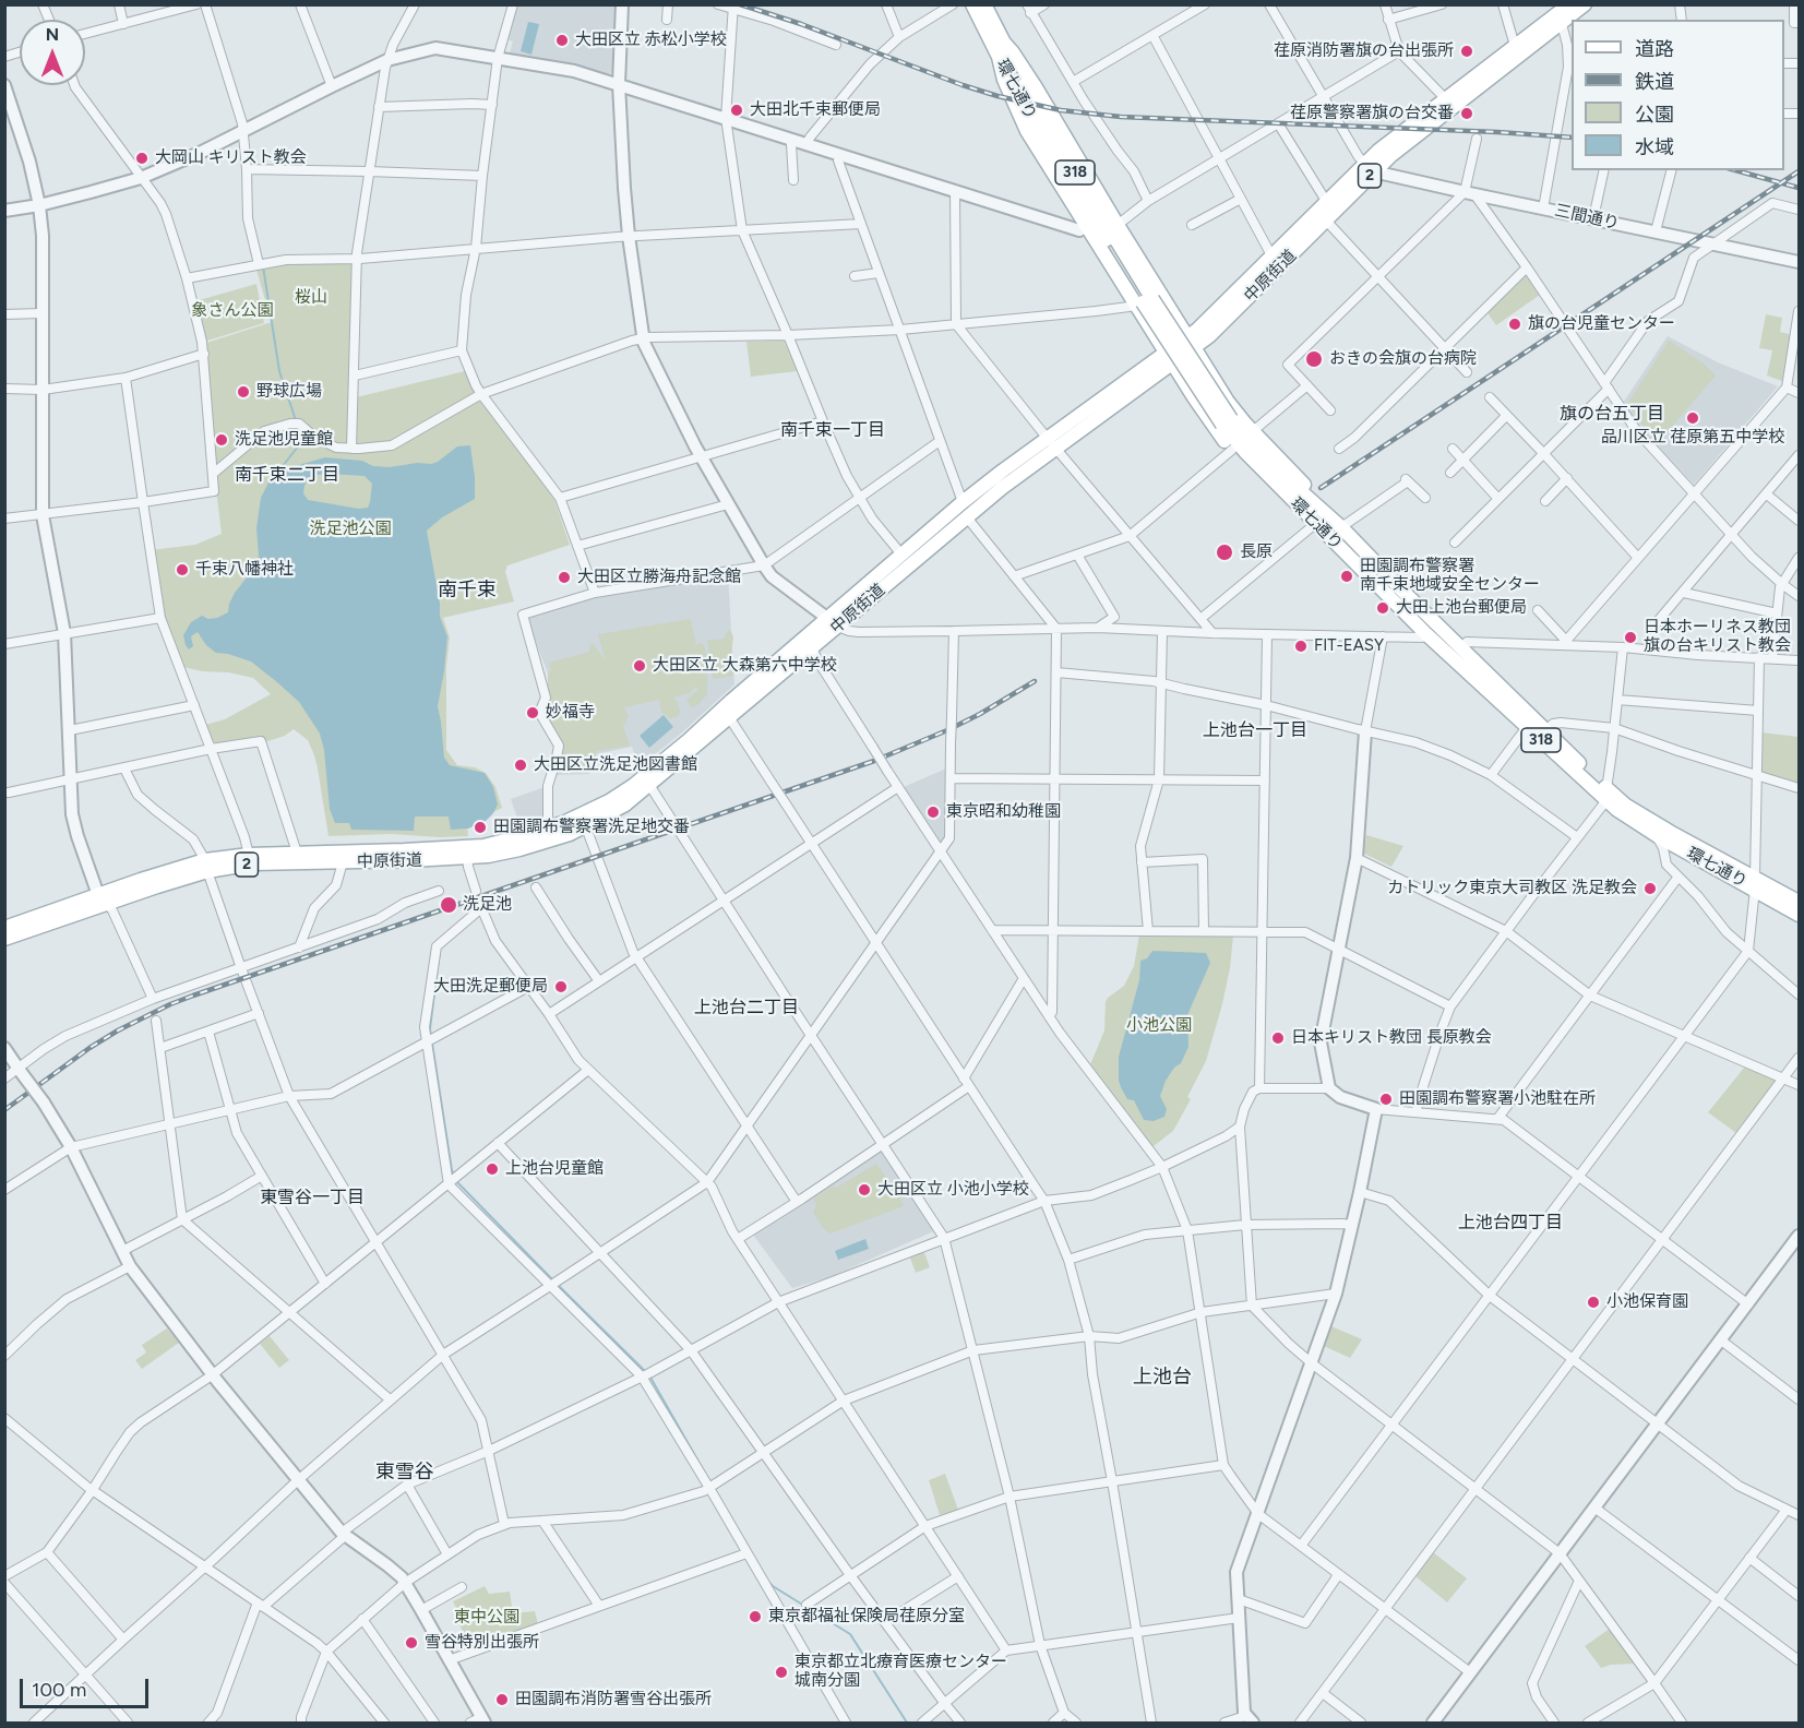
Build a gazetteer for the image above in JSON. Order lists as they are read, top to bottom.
{
  "streets": {
    "main road": [
      "環七通り",
      "318",
      "2",
      "中原街道"
    ],
    "street": ["三間通り"]
  },
  "crossings": [
    ["三間通り", "中原街道"]
  ],
  "districts": [
    "旗の台五丁目",
    "南千束一丁目",
    "南千束二丁目",
    "南千束",
    "上池台一丁目",
    "上池台二丁目",
    "東雪谷一丁目",
    "上池台四丁目",
    "上池台",
    "東雪谷"
  ],
  "parks": [
    "桜山",
    "象さん公園",
    "洗足池公園",
    "小池公園",
    "東中公園"
  ],
  "places": [
    "大田区立 赤松小学校",
    "荏原消防署旗の台出張所",
    "大田北千束郵便局",
    "荏原警察署旗の台交番",
    "大岡山 キリスト教会",
    "旗の台児童センター",
    "おきの会旗の台病院",
    "野球広場",
    "品川区立 荏原第五中学校",
    "洗足池児童館",
    "長原",
    "千束八幡神社",
    "田園調布警察署 南千束地域安全センター",
    "大田区立勝海舟記念館",
    "大田上池台郵便局",
    "日本ホーリネス教団 旗の台キリスト教会",
    "FIT-EASY",
    "大田区立 大森第六中学校",
    "妙福寺",
    "大田区立洗足池図書館",
    "東京昭和幼稚園",
    "田園調布警察署洗足地交番",
    "カトリック東京大司教区 洗足教会",
    "洗足池",
    "大田洗足郵便局",
    "日本キリスト教団 長原教会",
    "田園調布警察署小池駐在所",
    "上池台児童館",
    "大田区立 小池小学校",
    "小池保育園",
    "東京都福祉保険局荏原分室",
    "雪谷特別出張所",
    "東京都立北療育医療センター 城南分園",
    "田園調布消防署雪谷出張所"
  ],
  "legend": [
    "道路",
    "鉄道",
    "公園",
    "水域"
  ],
  "scale_bar": "100 m",
  "north": "top"
}
